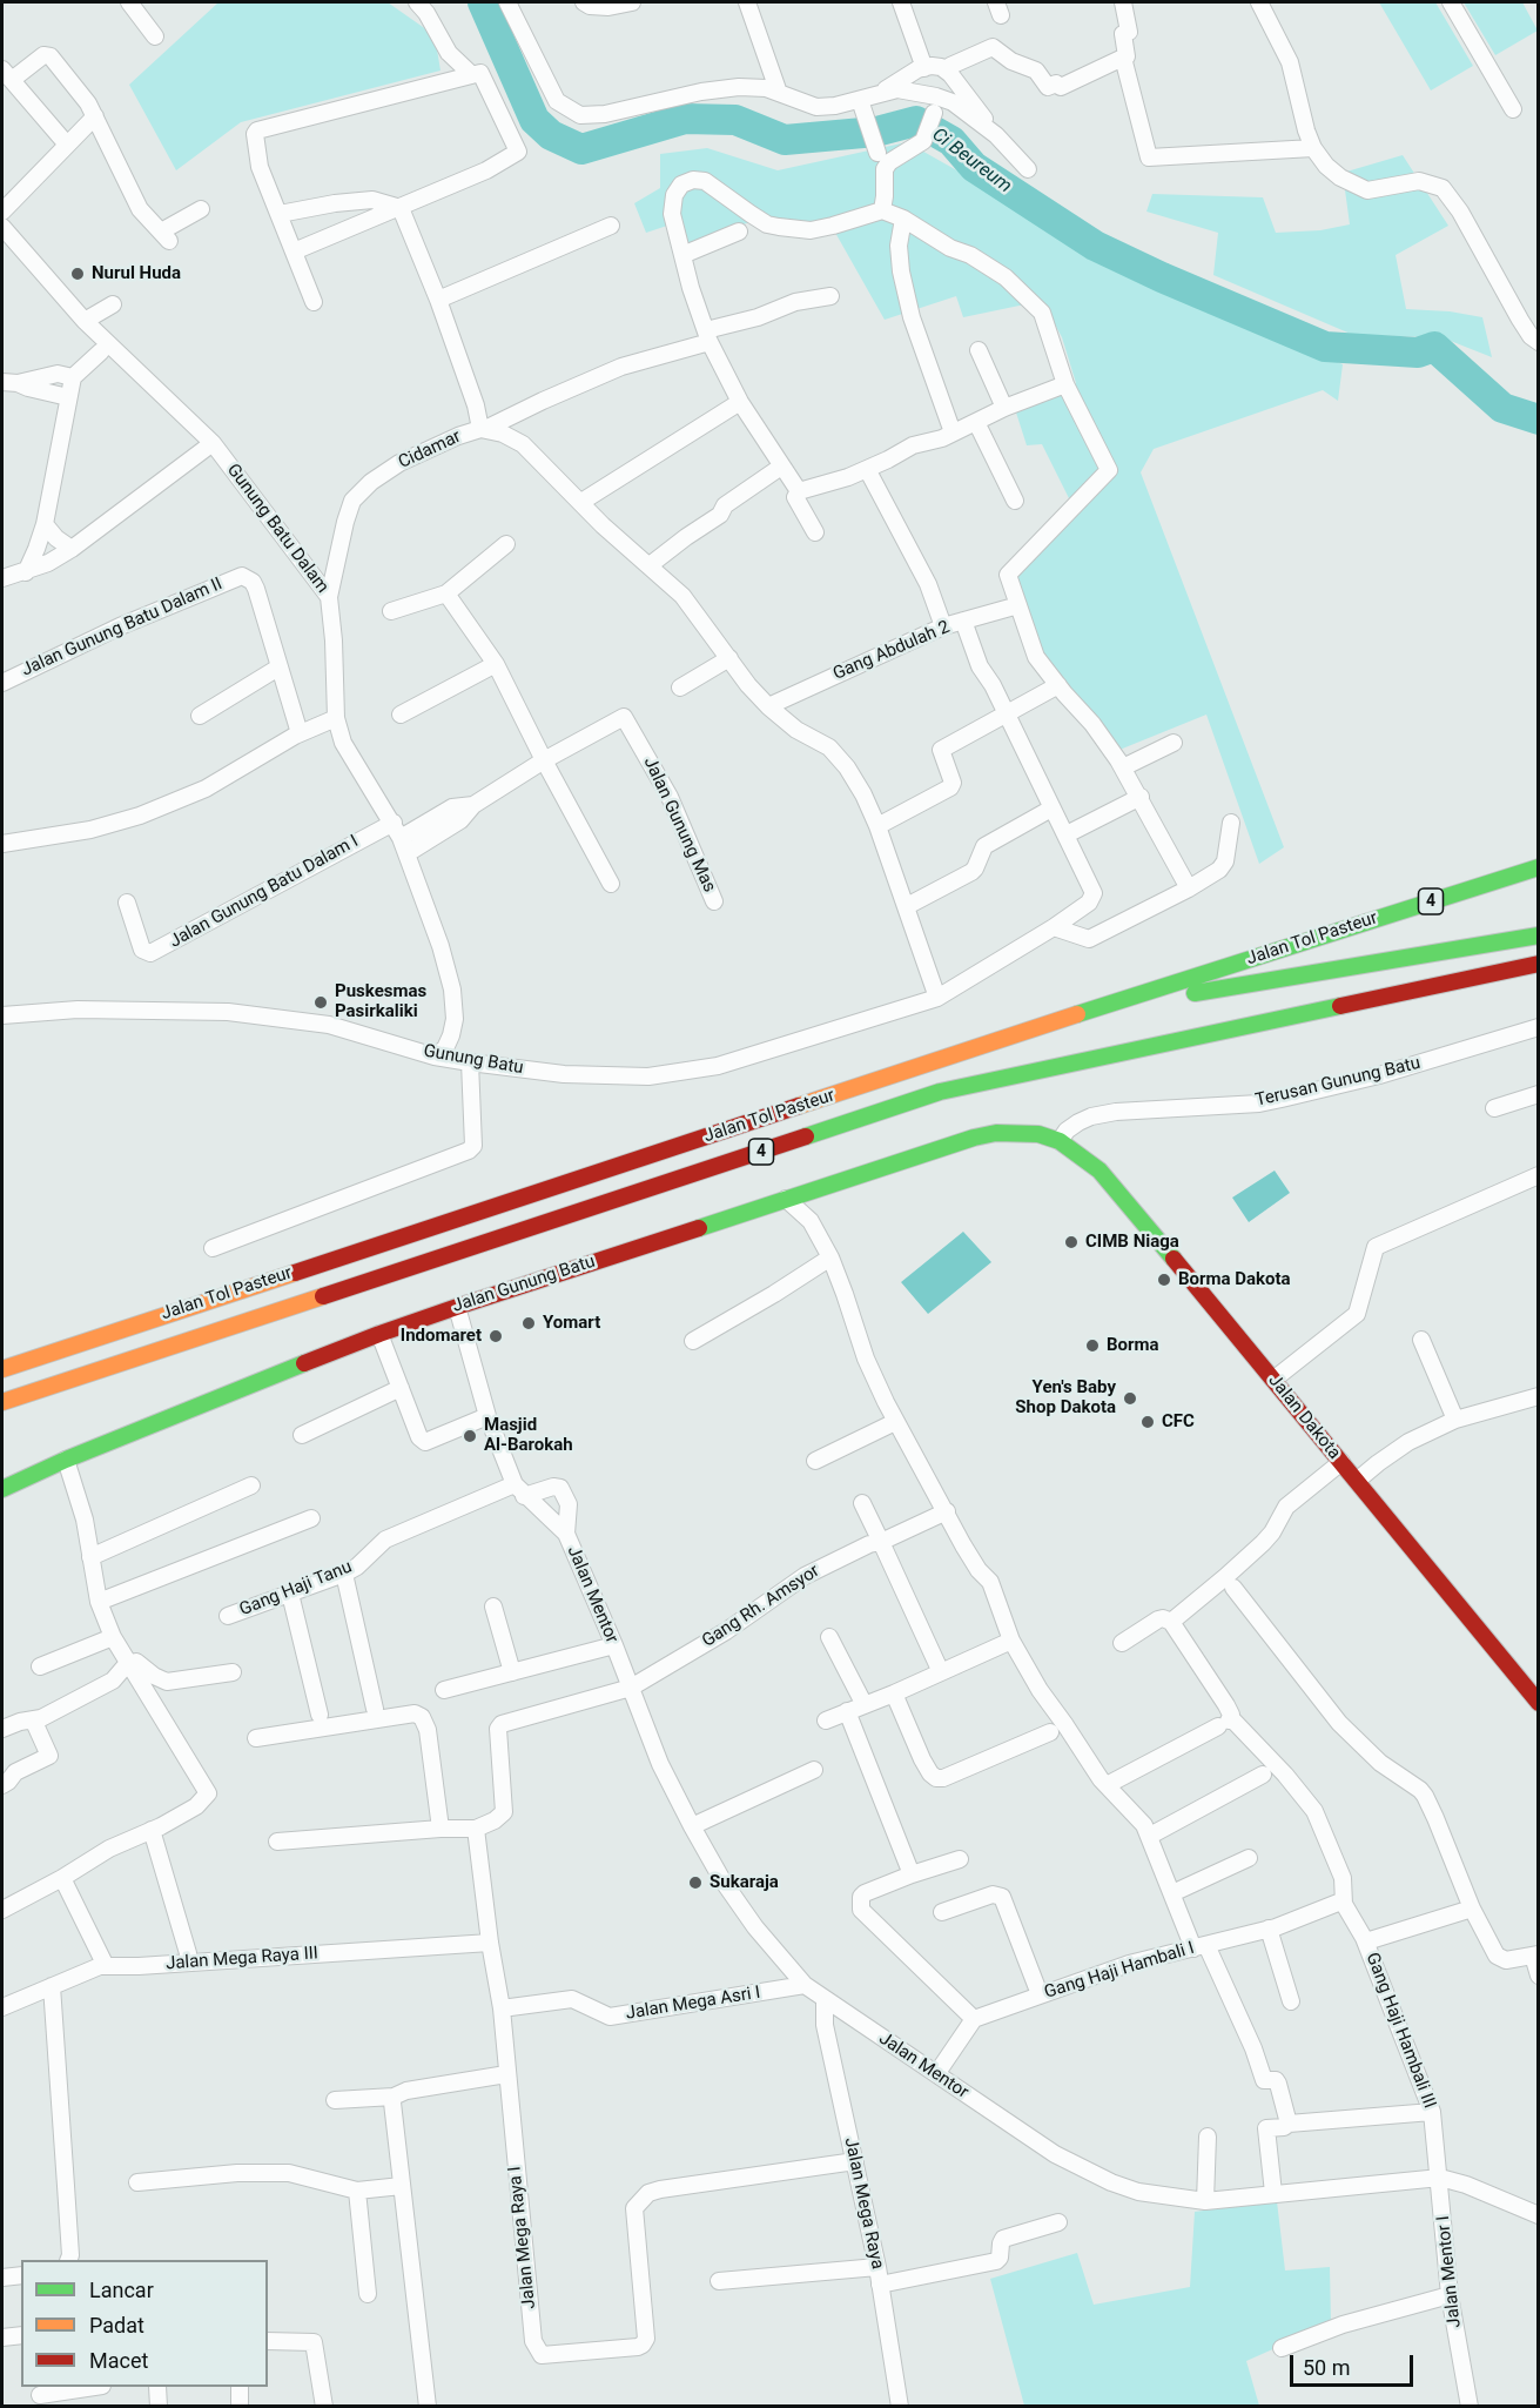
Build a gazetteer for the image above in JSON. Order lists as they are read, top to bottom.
{
  "streets": {
    "main road": [
      "4",
      "Jalan Tol Pasteur",
      "Jalan Gunung Batu",
      "Jalan Dakota"
    ],
    "street": [
      "Cidamar",
      "Gunung Batu Dalam",
      "Jalan Gunung Batu Dalam II",
      "Gang Abdulah 2",
      "Jalan Gunung Mas",
      "Jalan Gunung Batu Dalam I",
      "Gunung Batu",
      "Terusan Gunung Batu",
      "Gang Haji Tanu",
      "Jalan Mentor",
      "Gang Rh. Amsyor",
      "Jalan Mega Raya III",
      "Gang Haji Hambali I",
      "Jalan Mega Asri I",
      "Gang Haji Hambali III",
      "Jalan Mega Raya",
      "Jalan Mega Raya I",
      "Jalan Mentor I"
    ]
  },
  "crossings": [
    ["Cidamar", "Gunung Batu Dalam"],
    ["Cidamar", "Gang Abdulah 2"],
    ["Cidamar", "Gunung Batu"],
    ["Gunung Batu Dalam", "Jalan Gunung Mas"],
    ["Gunung Batu Dalam", "Jalan Gunung Batu Dalam I"],
    ["Gunung Batu Dalam", "Gunung Batu"],
    ["Jalan Gunung Mas", "Jalan Gunung Batu Dalam I"],
    ["Terusan Gunung Batu", "Jalan Gunung Batu"],
    ["Terusan Gunung Batu", "Jalan Dakota"],
    ["Jalan Gunung Batu", "Jalan Dakota"],
    ["Jalan Gunung Batu", "Jalan Mentor"],
    ["Gang Haji Tanu", "Jalan Mentor"],
    ["Jalan Mentor", "Gang Rh. Amsyor"],
    ["Jalan Mentor", "Jalan Mega Asri I"],
    ["Jalan Mentor", "Gang Haji Hambali III"],
    ["Jalan Mentor", "Jalan Mega Raya"],
    ["Jalan Mentor", "Jalan Mentor I"],
    ["Gang Haji Hambali I", "Gang Haji Hambali III"],
    ["Gang Haji Hambali III", "Jalan Mentor I"],
    ["Jalan Mega Raya", "Jalan Mega Raya I"]
  ],
  "water": ["Ci Beureum"],
  "places": [
    "Nurul Huda",
    "Puskesmas Pasirkaliki",
    "CIMB Niaga",
    "Borma Dakota",
    "Yomart",
    "Indomaret",
    "Borma",
    "Yen's Baby Shop Dakota",
    "CFC",
    "Masjid Al-Barokah",
    "Sukaraja"
  ],
  "legend": ["Lancar", "Padat", "Macet"],
  "scale_bar": "50 m"
}
